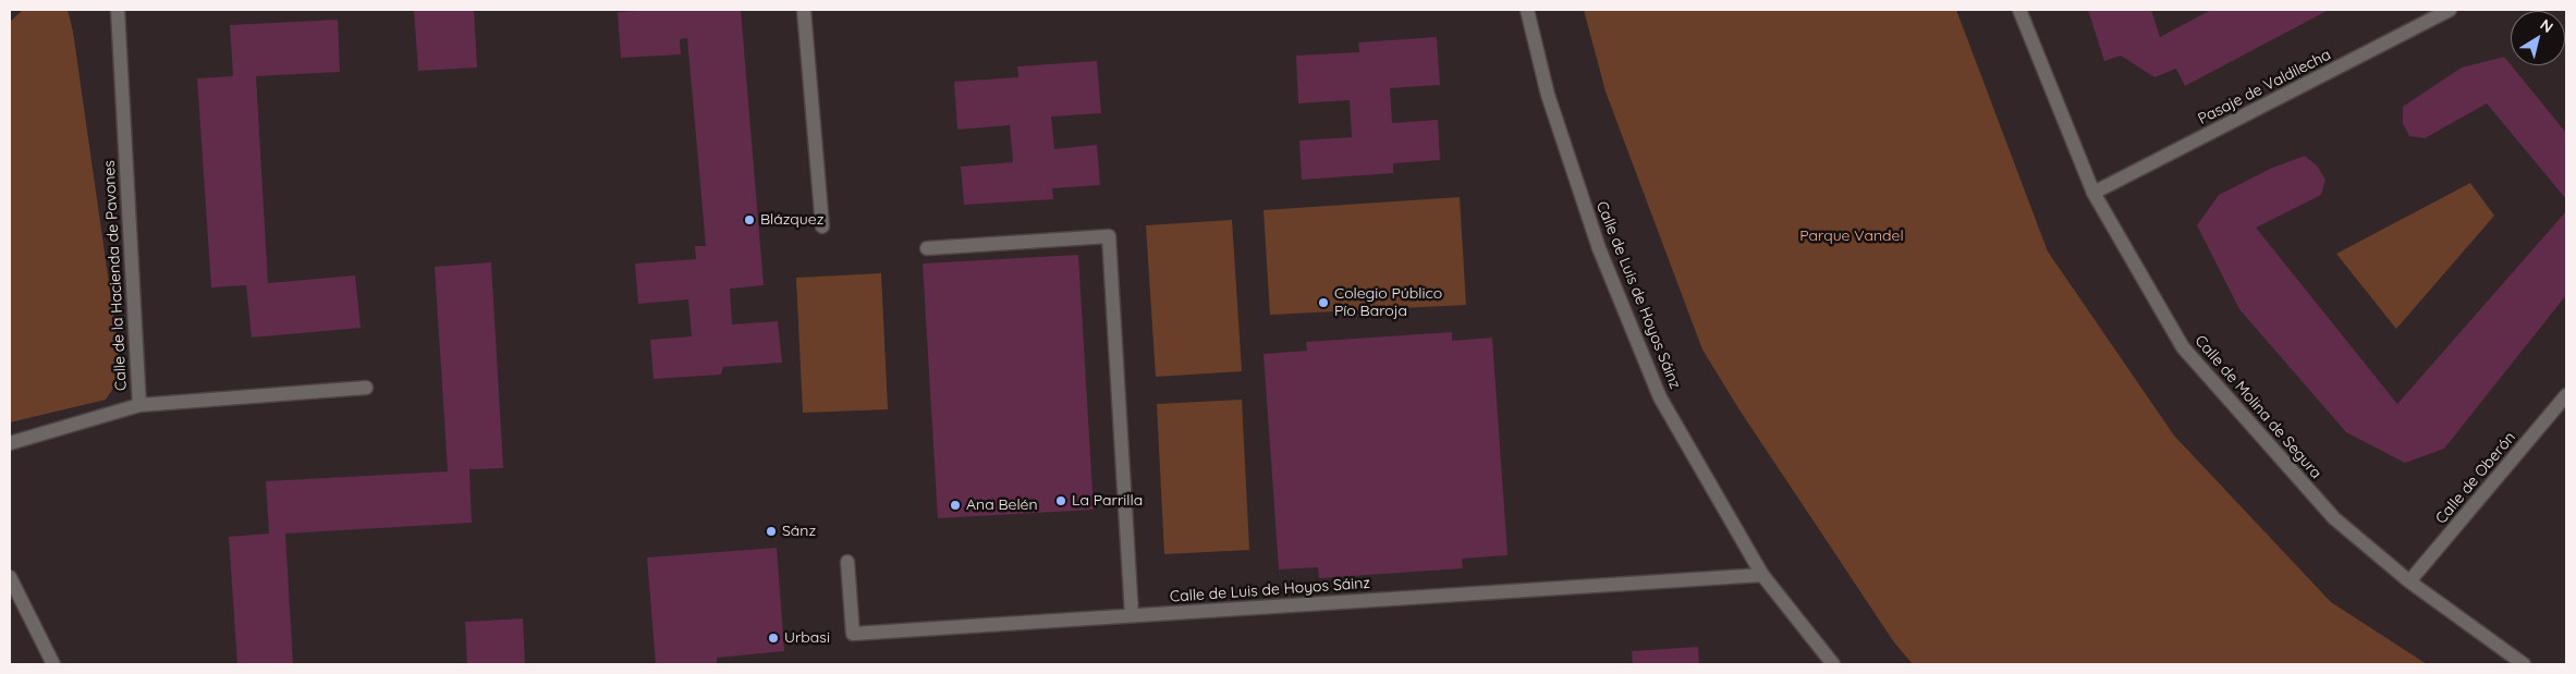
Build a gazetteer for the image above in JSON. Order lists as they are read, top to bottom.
{
  "streets": {
    "street": [
      "Pasaje de Valdilecha",
      "Calle de la Hacienda de Pavones",
      "Calle de Luis de Hoyos Sáinz",
      "Calle de Molina de Segura",
      "Calle de Oberón"
    ]
  },
  "crossings": [
    ["Pasaje de Valdilecha", "Calle de Molina de Segura"],
    ["Calle de Molina de Segura", "Calle de Oberón"]
  ],
  "parks": ["Parque Vandel"],
  "places": [
    "Blázquez",
    "Colegio Público Pío Baroja",
    "La Parrilla",
    "Ana Belén",
    "Sánz",
    "Urbasi"
  ],
  "north": "top right"
}
